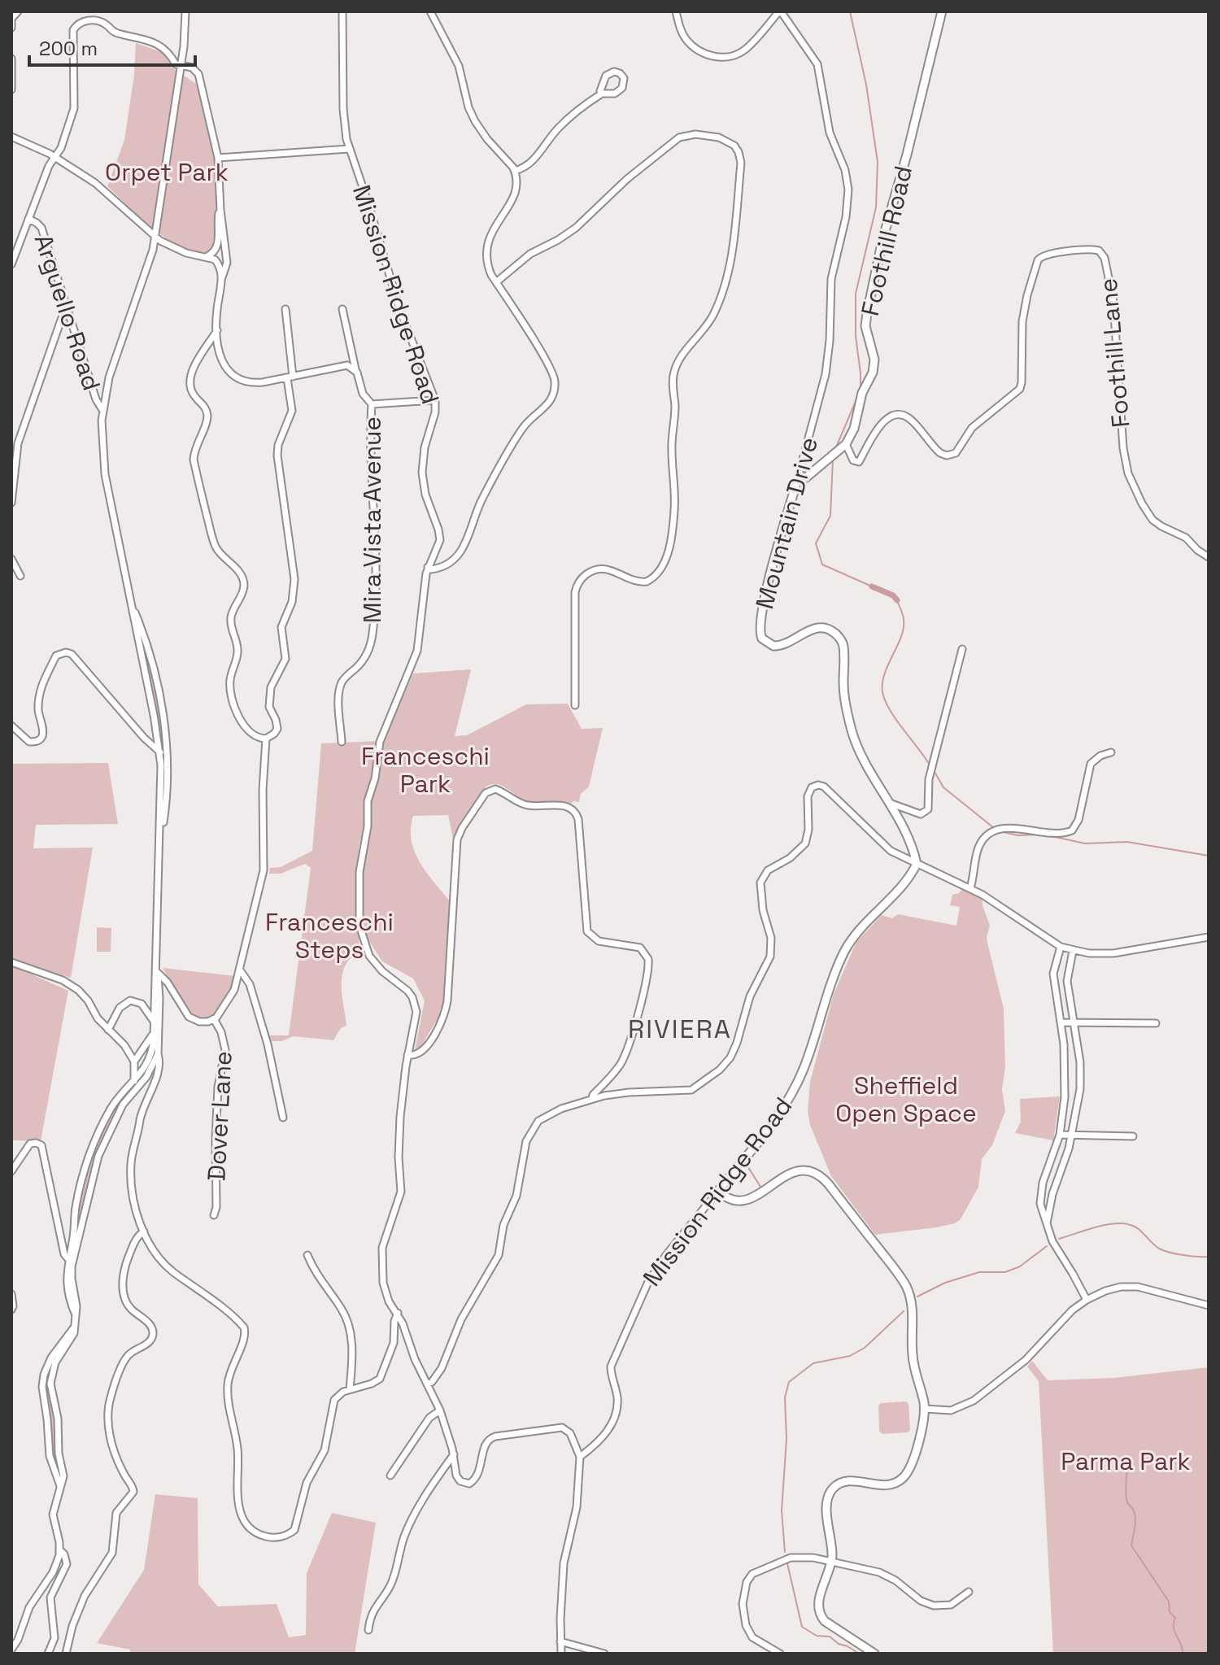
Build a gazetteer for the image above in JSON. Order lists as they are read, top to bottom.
{
  "streets": {
    "main road": ["Foothill Road", "Mission Ridge Road", "Mountain Drive"],
    "street": [
      "Arguello Road",
      "Foothill Lane",
      "Mira Vista Avenue",
      "Dover Lane"
    ]
  },
  "crossings": [
    ["Foothill Road", "Foothill Lane"],
    ["Foothill Road", "Mountain Drive"],
    ["Mission Ridge Road", "Mountain Drive"]
  ],
  "districts": ["RIVIERA"],
  "parks": [
    "Orpet Park",
    "Franceschi Park",
    "Franceschi Steps",
    "Sheffield Open Space",
    "Parma Park"
  ],
  "scale_bar": "200 m"
}
